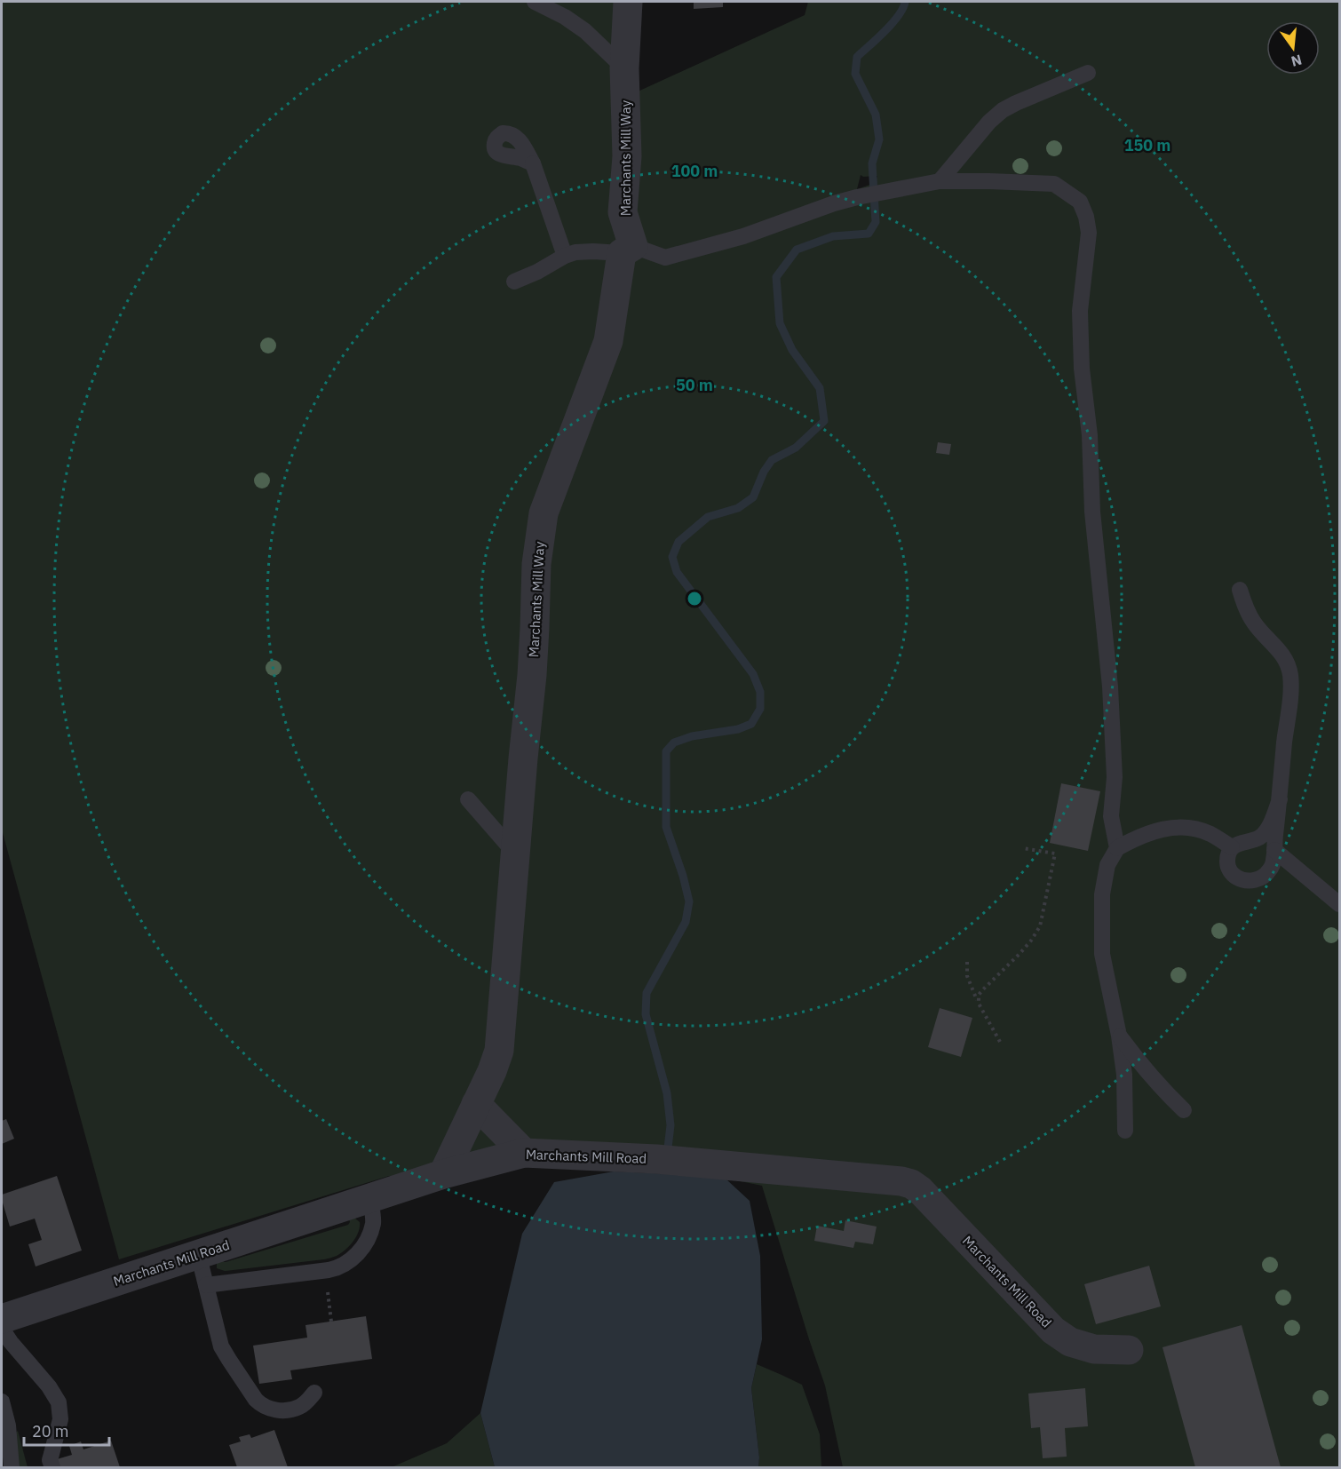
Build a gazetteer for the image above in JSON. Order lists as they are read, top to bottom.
{
  "streets": {
    "street": ["Marchants Mill Way", "Marchants Mill Road"]
  },
  "crossings": [
    ["Marchants Mill Way", "Marchants Mill Road"]
  ],
  "scale_bar": "20 m",
  "north": "bottom",
  "rings": ["150 m", "100 m", "50 m"]
}
